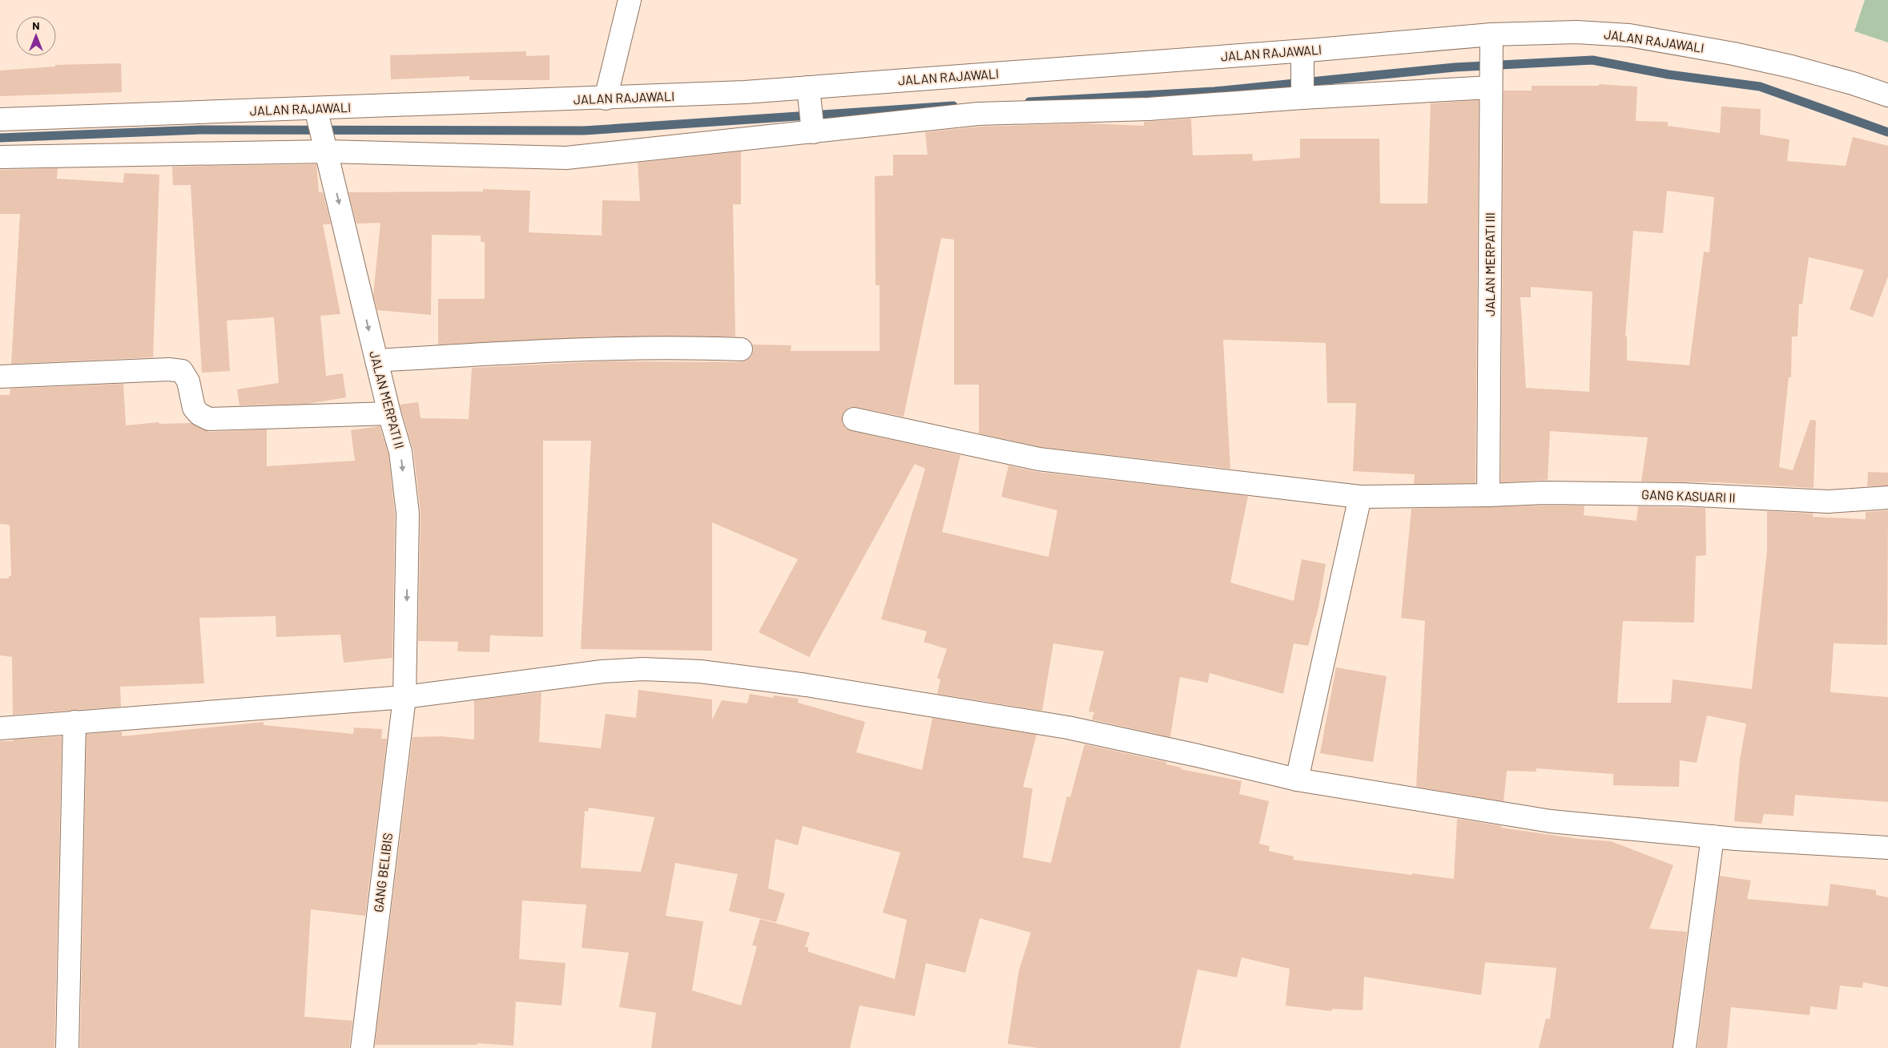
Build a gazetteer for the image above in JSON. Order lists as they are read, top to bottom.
{
  "streets": {
    "street": [
      "JALAN RAJAWALI",
      "JALAN MERPATI III",
      "JALAN MERPATI II",
      "GANG KASUARI II",
      "GANG BELIBIS"
    ]
  },
  "crossings": [
    ["JALAN RAJAWALI", "JALAN MERPATI III"],
    ["JALAN RAJAWALI", "JALAN MERPATI II"],
    ["JALAN MERPATI III", "GANG KASUARI II"],
    ["JALAN MERPATI II", "GANG BELIBIS"]
  ],
  "one_way": ["JALAN MERPATI II"],
  "north": "top"
}
